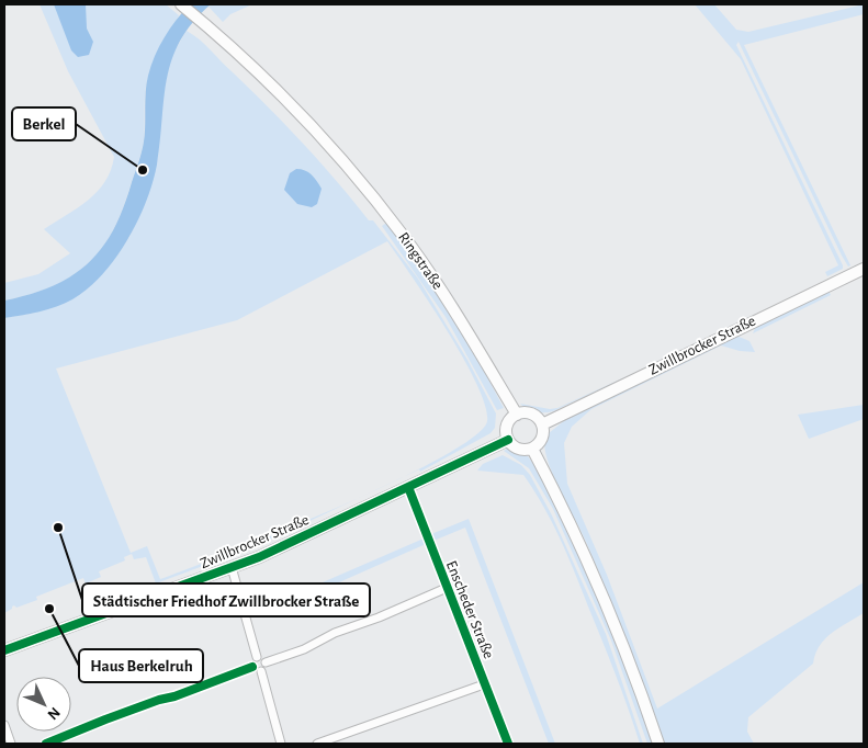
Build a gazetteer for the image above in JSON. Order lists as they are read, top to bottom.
{
  "streets": {
    "main road": ["Ringstraße", "Zwillbrocker Straße"],
    "street": ["Enscheder Straße"]
  },
  "crossings": [
    ["Ringstraße", "Zwillbrocker Straße"],
    ["Zwillbrocker Straße", "Enscheder Straße"]
  ],
  "places": ["Berkel", "Städtischer Friedhof Zwillbrocker Straße", "Haus Berkelruh"],
  "north": "bottom right"
}
